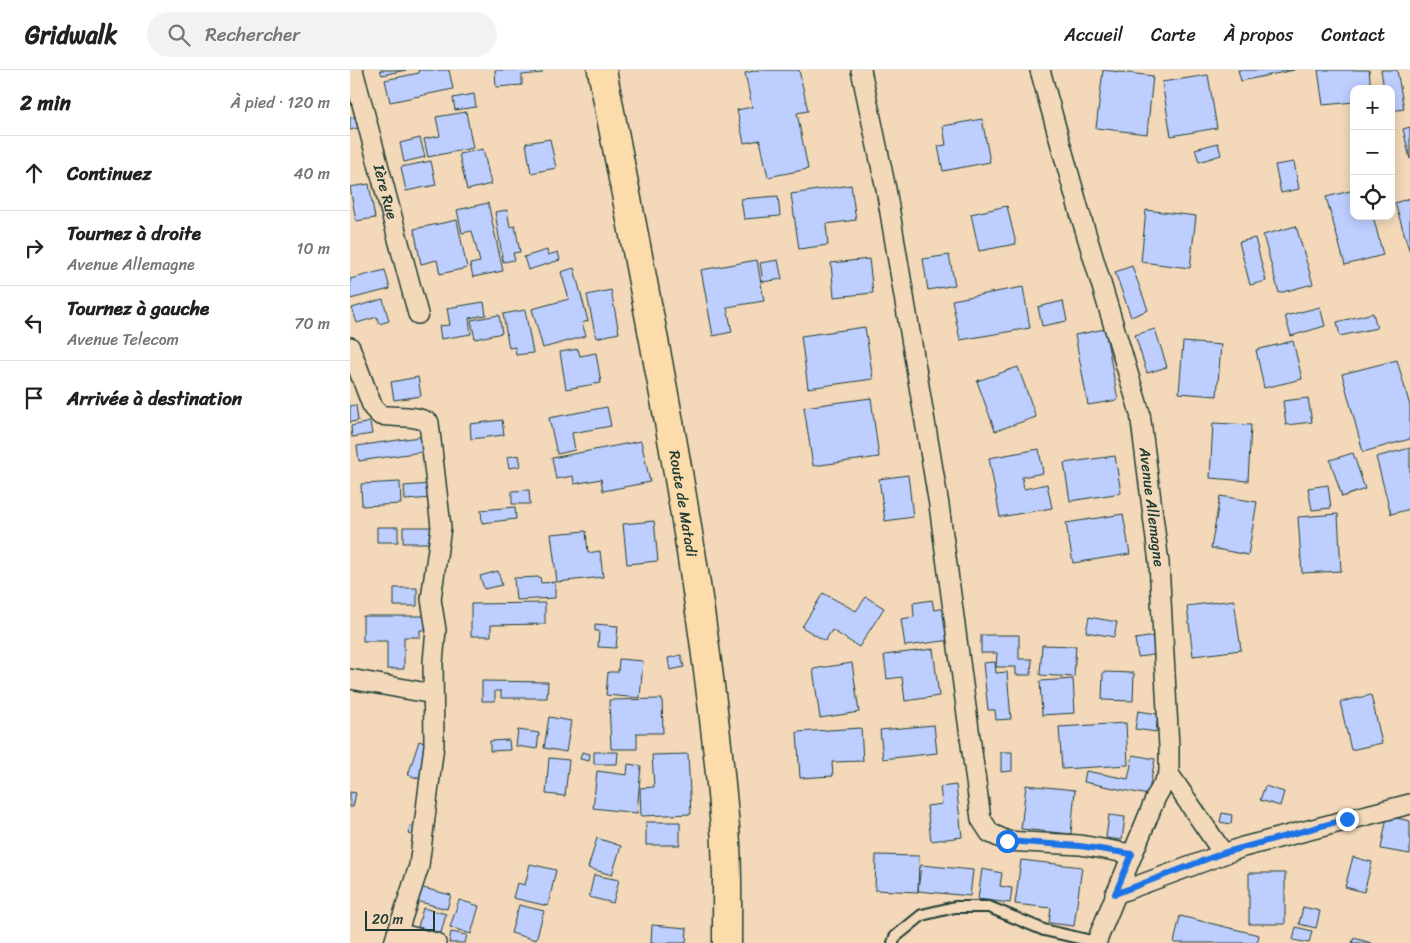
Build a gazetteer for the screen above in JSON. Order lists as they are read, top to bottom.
{
  "streets": {
    "highway": ["Route de Matadi"],
    "street": ["Ière Rue", "Avenue Allemagne"]
  },
  "scale_bar": "20 m",
  "page": {
    "header": "Gridwalk",
    "search": "Rechercher",
    "nav": [
      "Accueil",
      "Carte",
      "À propos",
      "Contact"
    ],
    "heading": ["2 min", "À pied · 120 m"],
    "map_buttons": ["+", "−"],
    "list": [
      ["Continuez", "40 m"],
      ["Tournez à droite", "Avenue Allemagne", "10 m"],
      ["Tournez à gauche", "Avenue Telecom", "70 m"],
      "Arrivée à destination"
    ],
    "scale": "20 m"
  }
}
